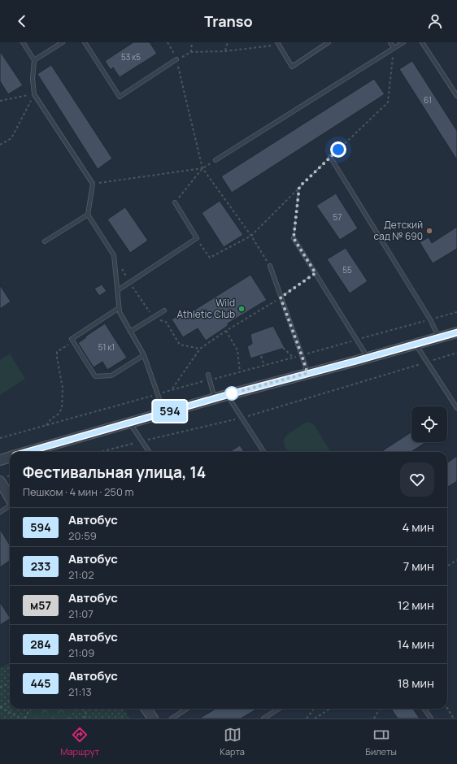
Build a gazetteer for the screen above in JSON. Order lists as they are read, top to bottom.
{
  "places": ["Детский сад № 690", "Wild Athletic Club"],
  "lines": ["bus line 594"],
  "house_numbers": [
    "53 к5",
    "61",
    "57",
    "55",
    "51 к1"
  ],
  "page": {
    "header": "Transo",
    "on_map": "594",
    "heading": ["Фестивальная улица, 14", "Пешком · 4 мин · 250 m"],
    "list": [
      {
        "mark": "594",
        "name": "Автобус",
        "note": "20:59",
        "value": "4 мин"
      },
      {
        "mark": "233",
        "name": "Автобус",
        "note": "21:02",
        "value": "7 мин"
      },
      {
        "mark": "м57",
        "name": "Автобус",
        "note": "21:07",
        "value": "12 мин"
      },
      {
        "mark": "284",
        "name": "Автобус",
        "note": "21:09",
        "value": "14 мин"
      },
      {
        "mark": "445",
        "name": "Автобус",
        "note": "21:13",
        "value": "18 мин"
      }
    ],
    "tabs": ["Маршрут", "Карта", "Билеты"]
  }
}
